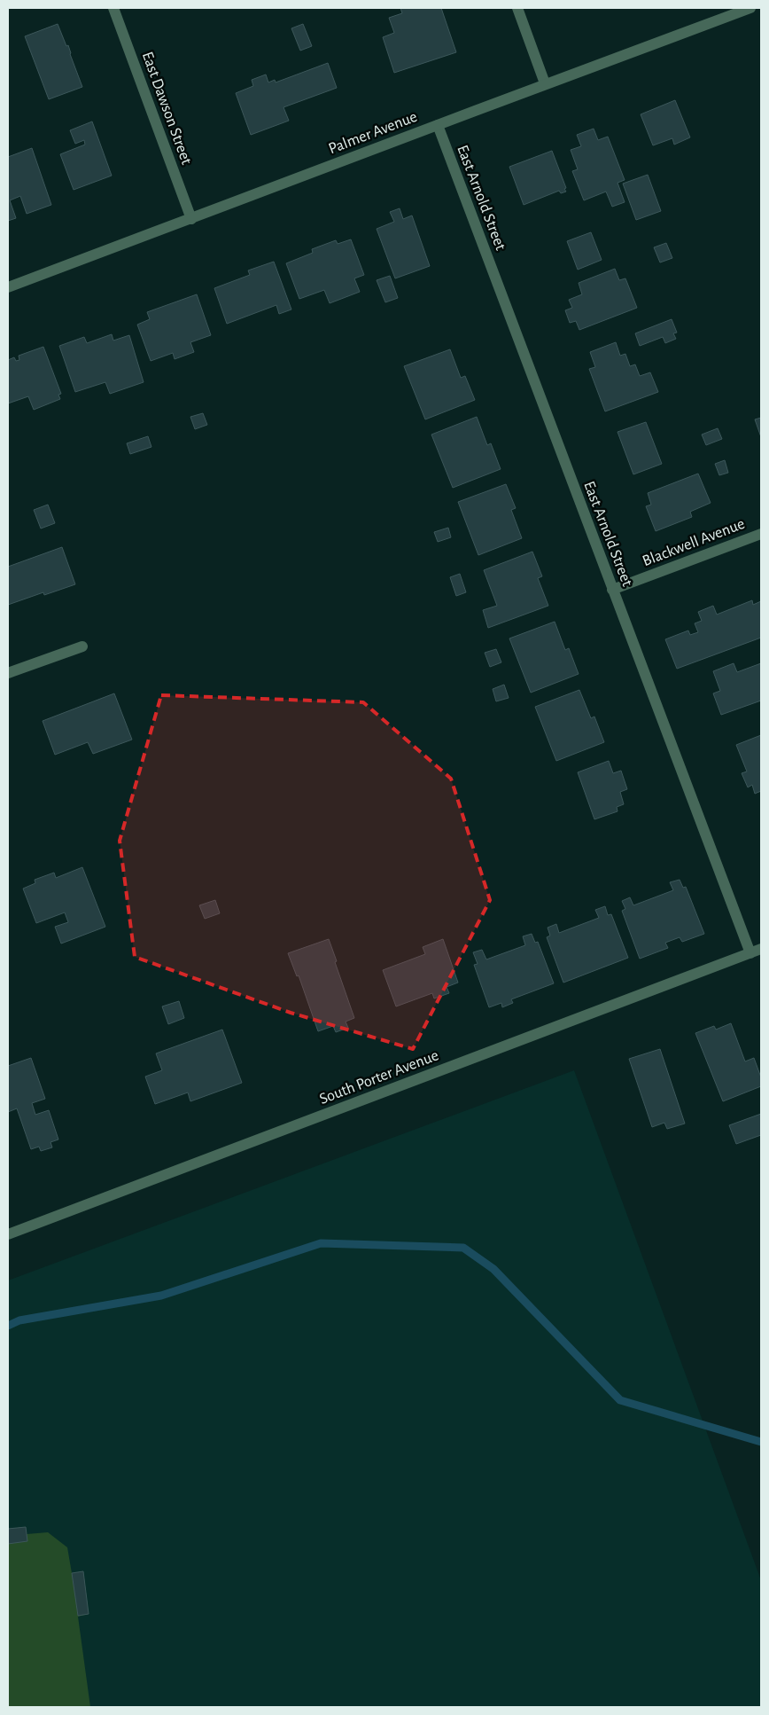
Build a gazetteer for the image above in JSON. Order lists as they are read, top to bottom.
{
  "streets": {
    "street": [
      "East Dawson Street",
      "Palmer Avenue",
      "East Arnold Street",
      "Blackwell Avenue",
      "South Porter Avenue"
    ]
  },
  "crossings": [
    ["East Dawson Street", "Palmer Avenue"],
    ["Palmer Avenue", "East Arnold Street"],
    ["East Arnold Street", "Blackwell Avenue"],
    ["East Arnold Street", "South Porter Avenue"]
  ]
}
